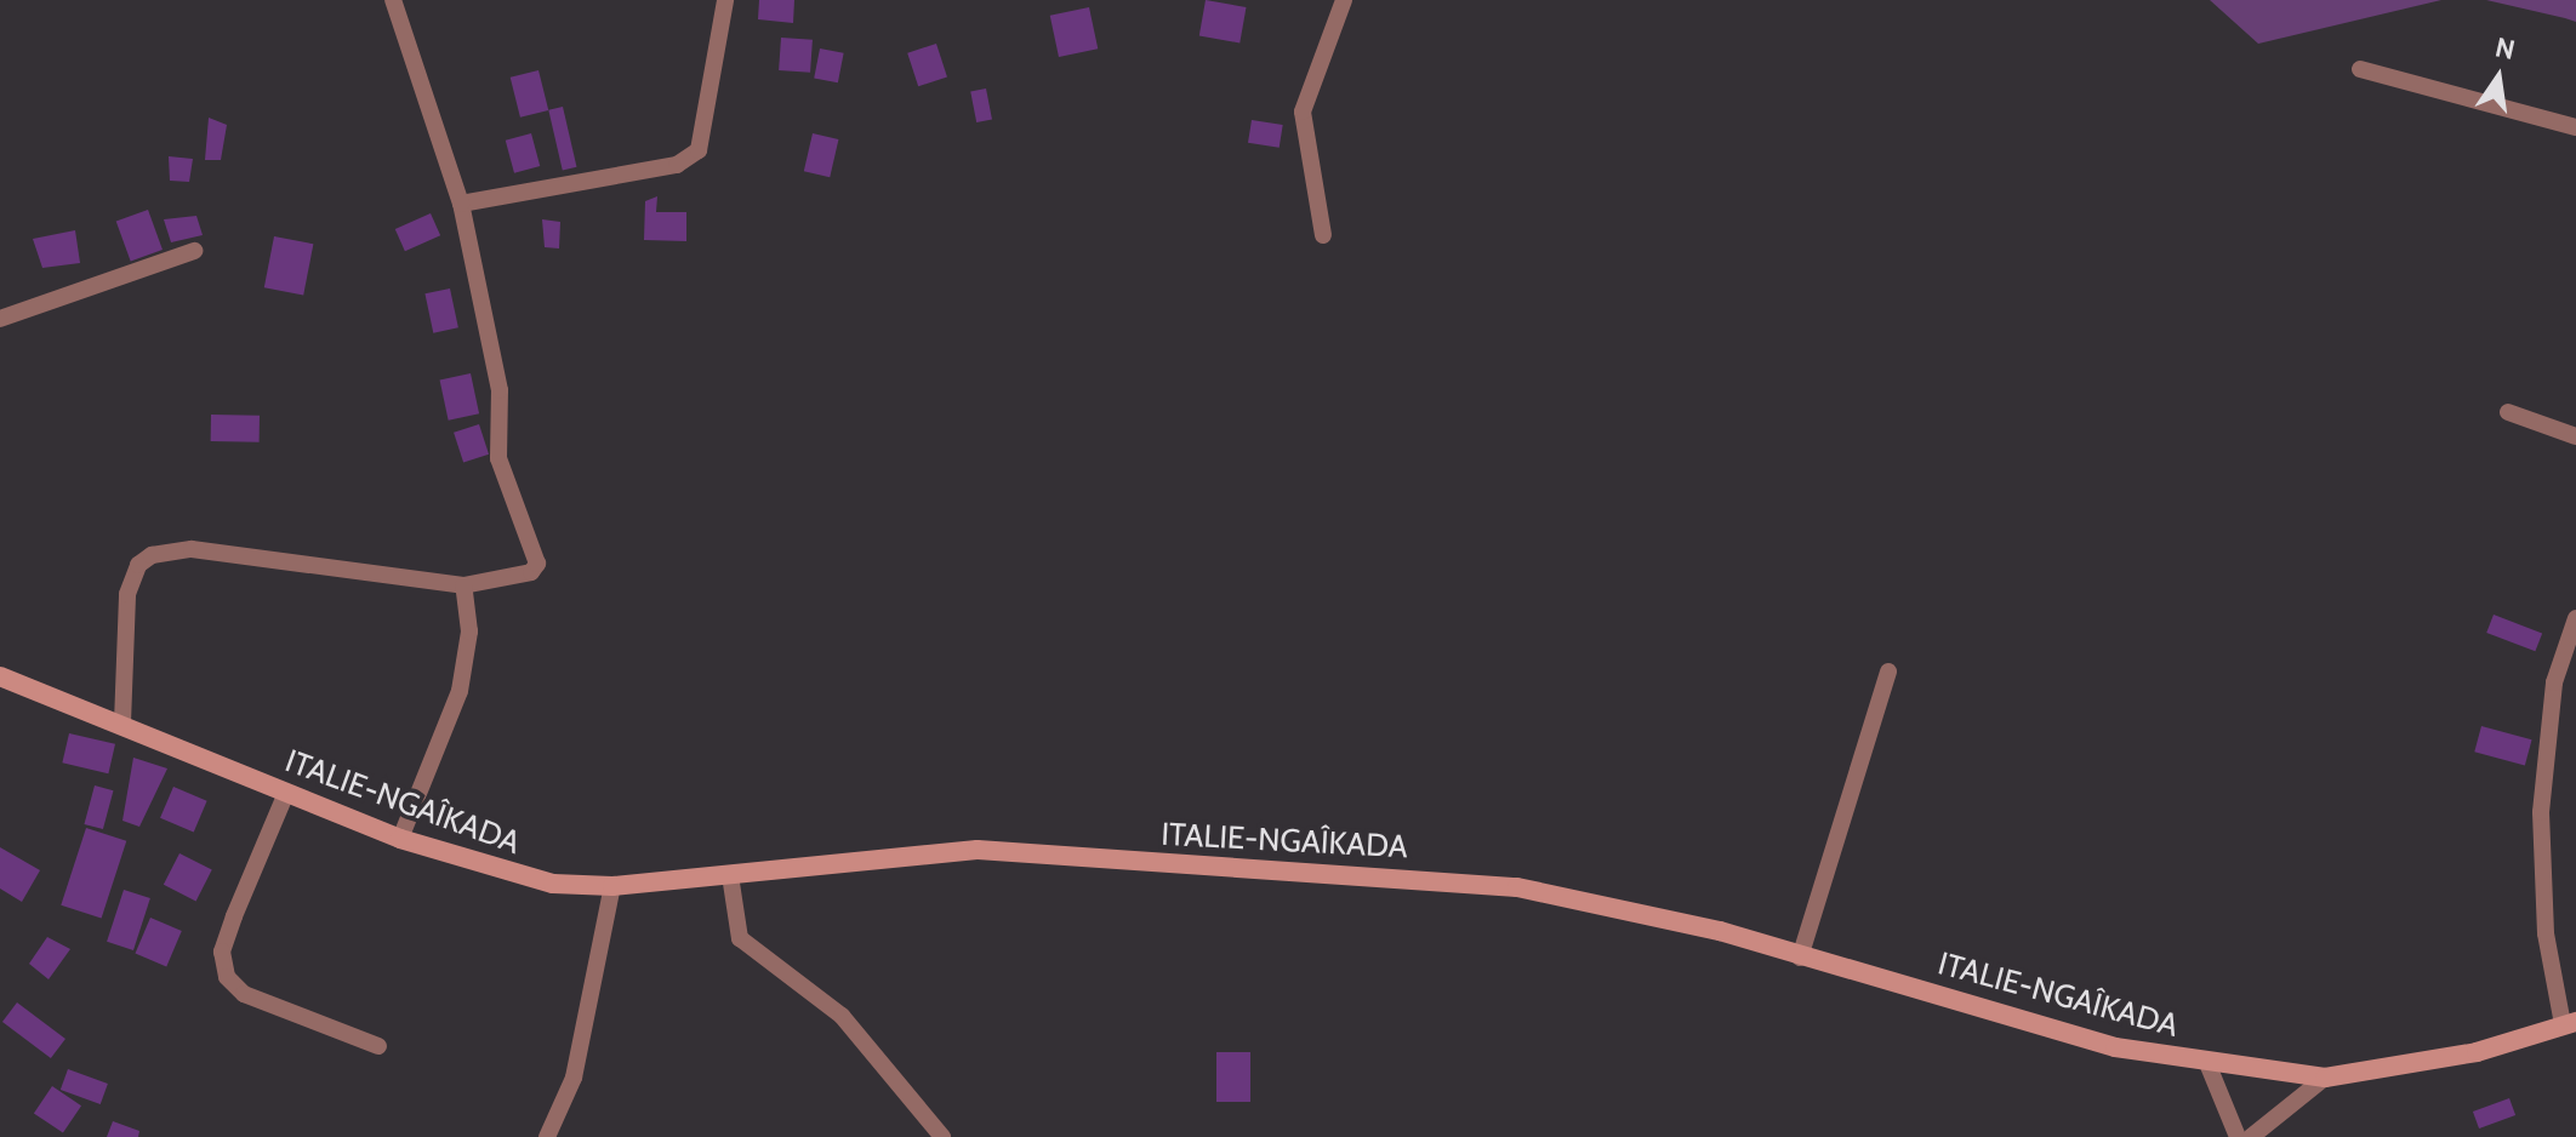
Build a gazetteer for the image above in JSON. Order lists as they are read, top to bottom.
{
  "streets": {
    "street": ["ITALIE-NGAÎKADA"]
  },
  "north": "top"
}
